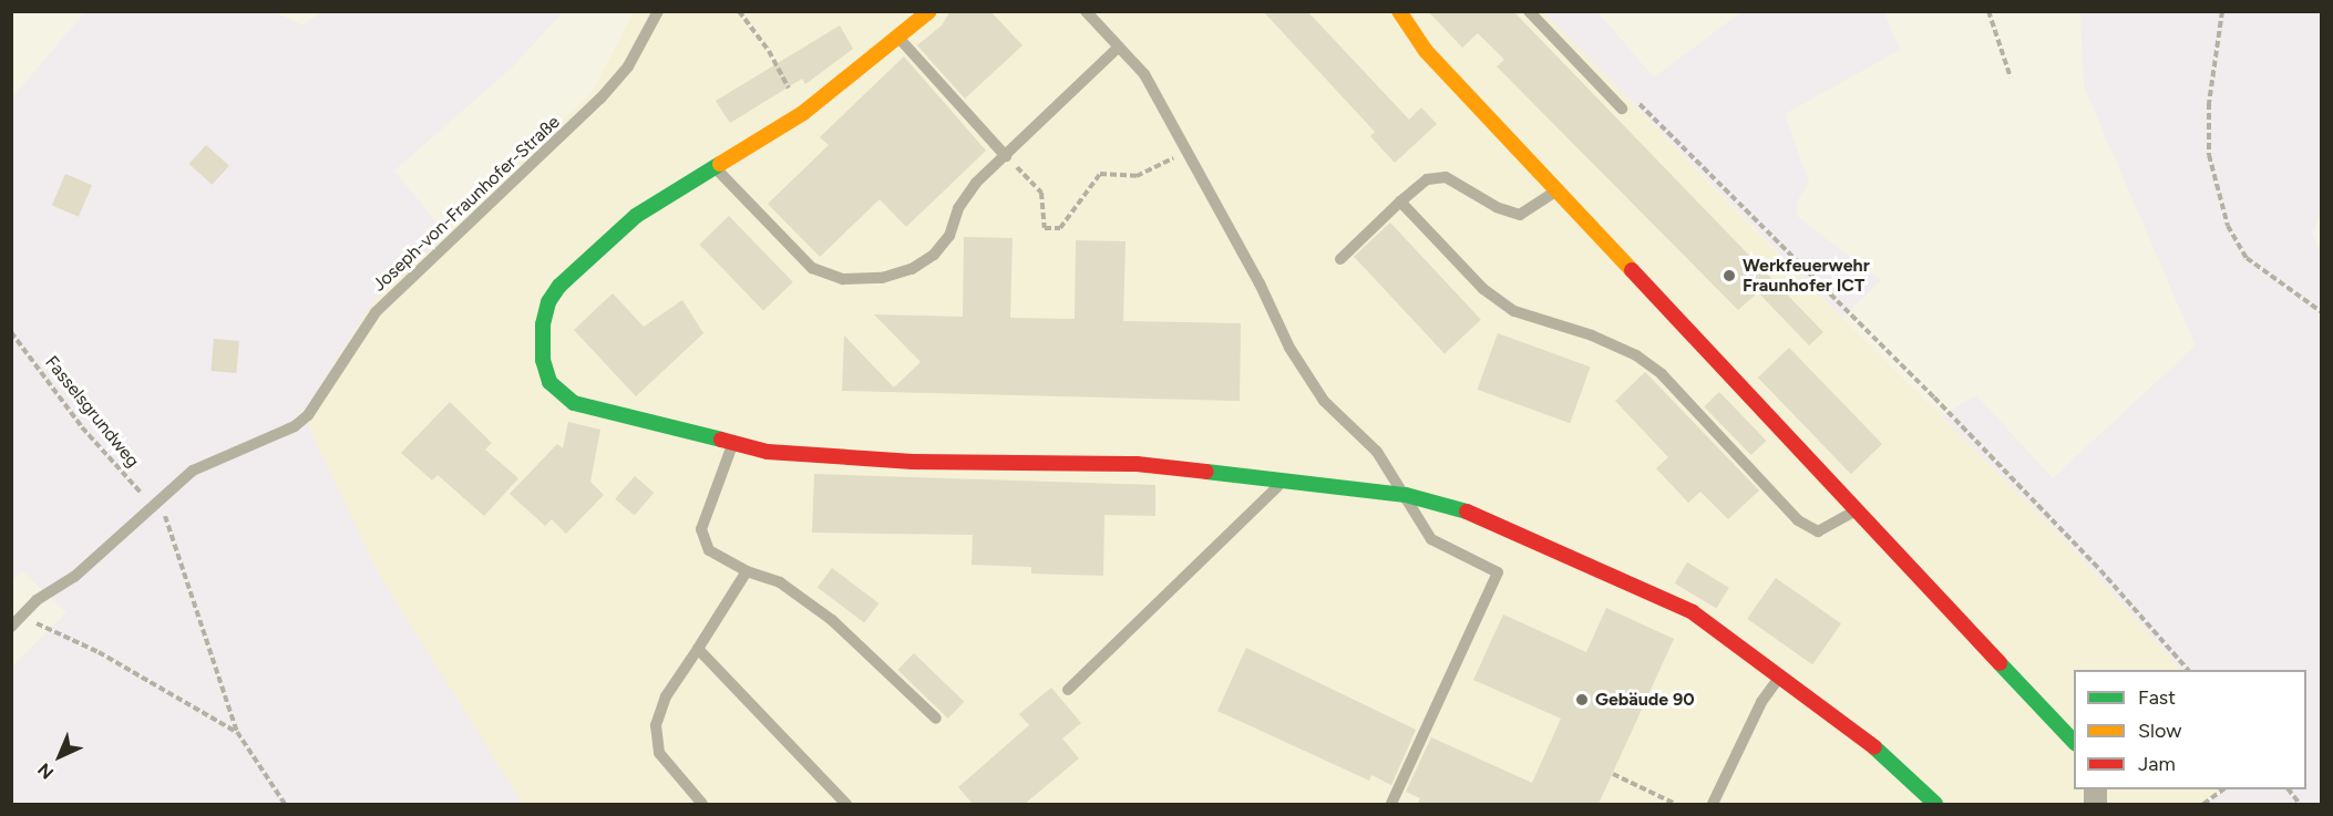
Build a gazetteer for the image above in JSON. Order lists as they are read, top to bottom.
{
  "streets": {
    "lane": ["Joseph-von-Fraunhofer-Straße"],
    "path": ["Fasselsgrundweg"]
  },
  "crossings": [
    ["Joseph-von-Fraunhofer-Straße", "Fasselsgrundweg"]
  ],
  "places": ["Werkfeuerwehr Fraunhofer ICT", "Gebäude 90"],
  "legend": ["Fast", "Slow", "Jam"],
  "north": "bottom left"
}
